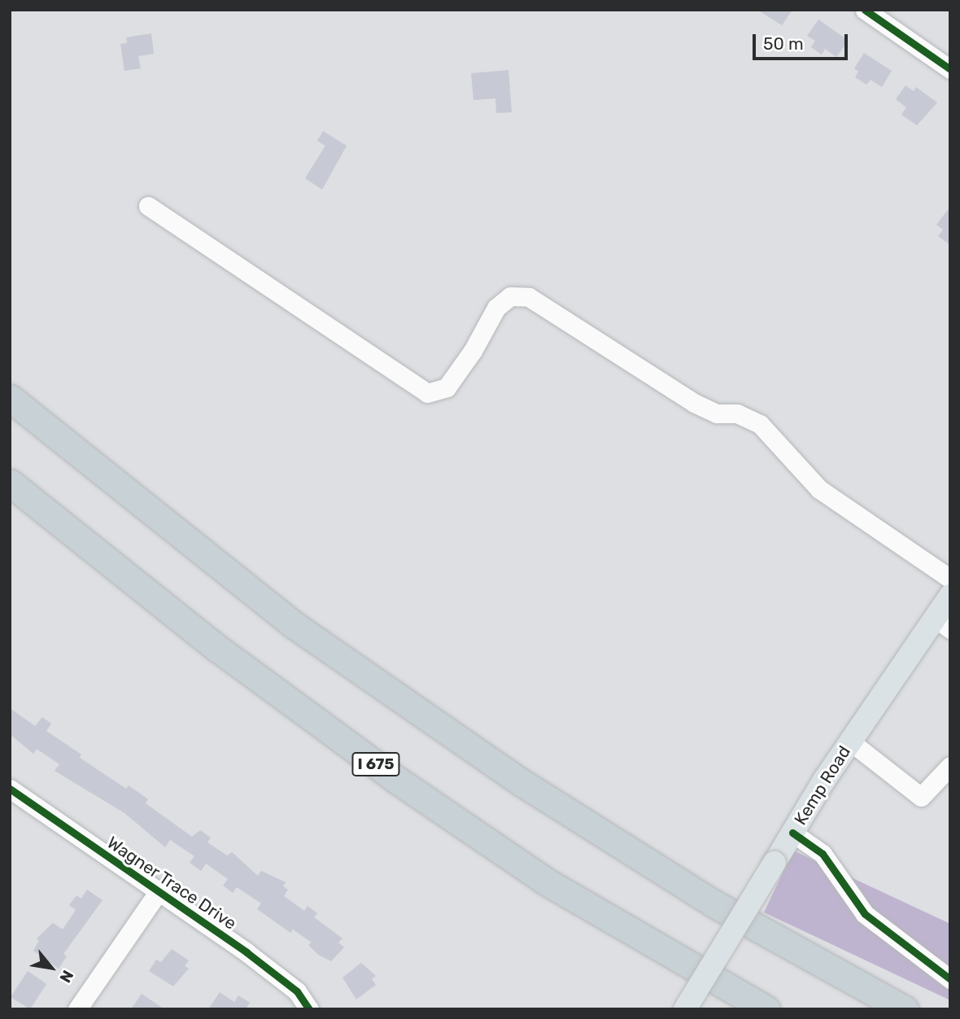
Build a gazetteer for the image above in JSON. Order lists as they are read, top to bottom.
{
  "streets": {
    "highway": ["I 675"],
    "main road": ["Kemp Road"],
    "street": ["Wagner Trace Drive"]
  },
  "scale_bar": "50 m",
  "north": "bottom right"
}
